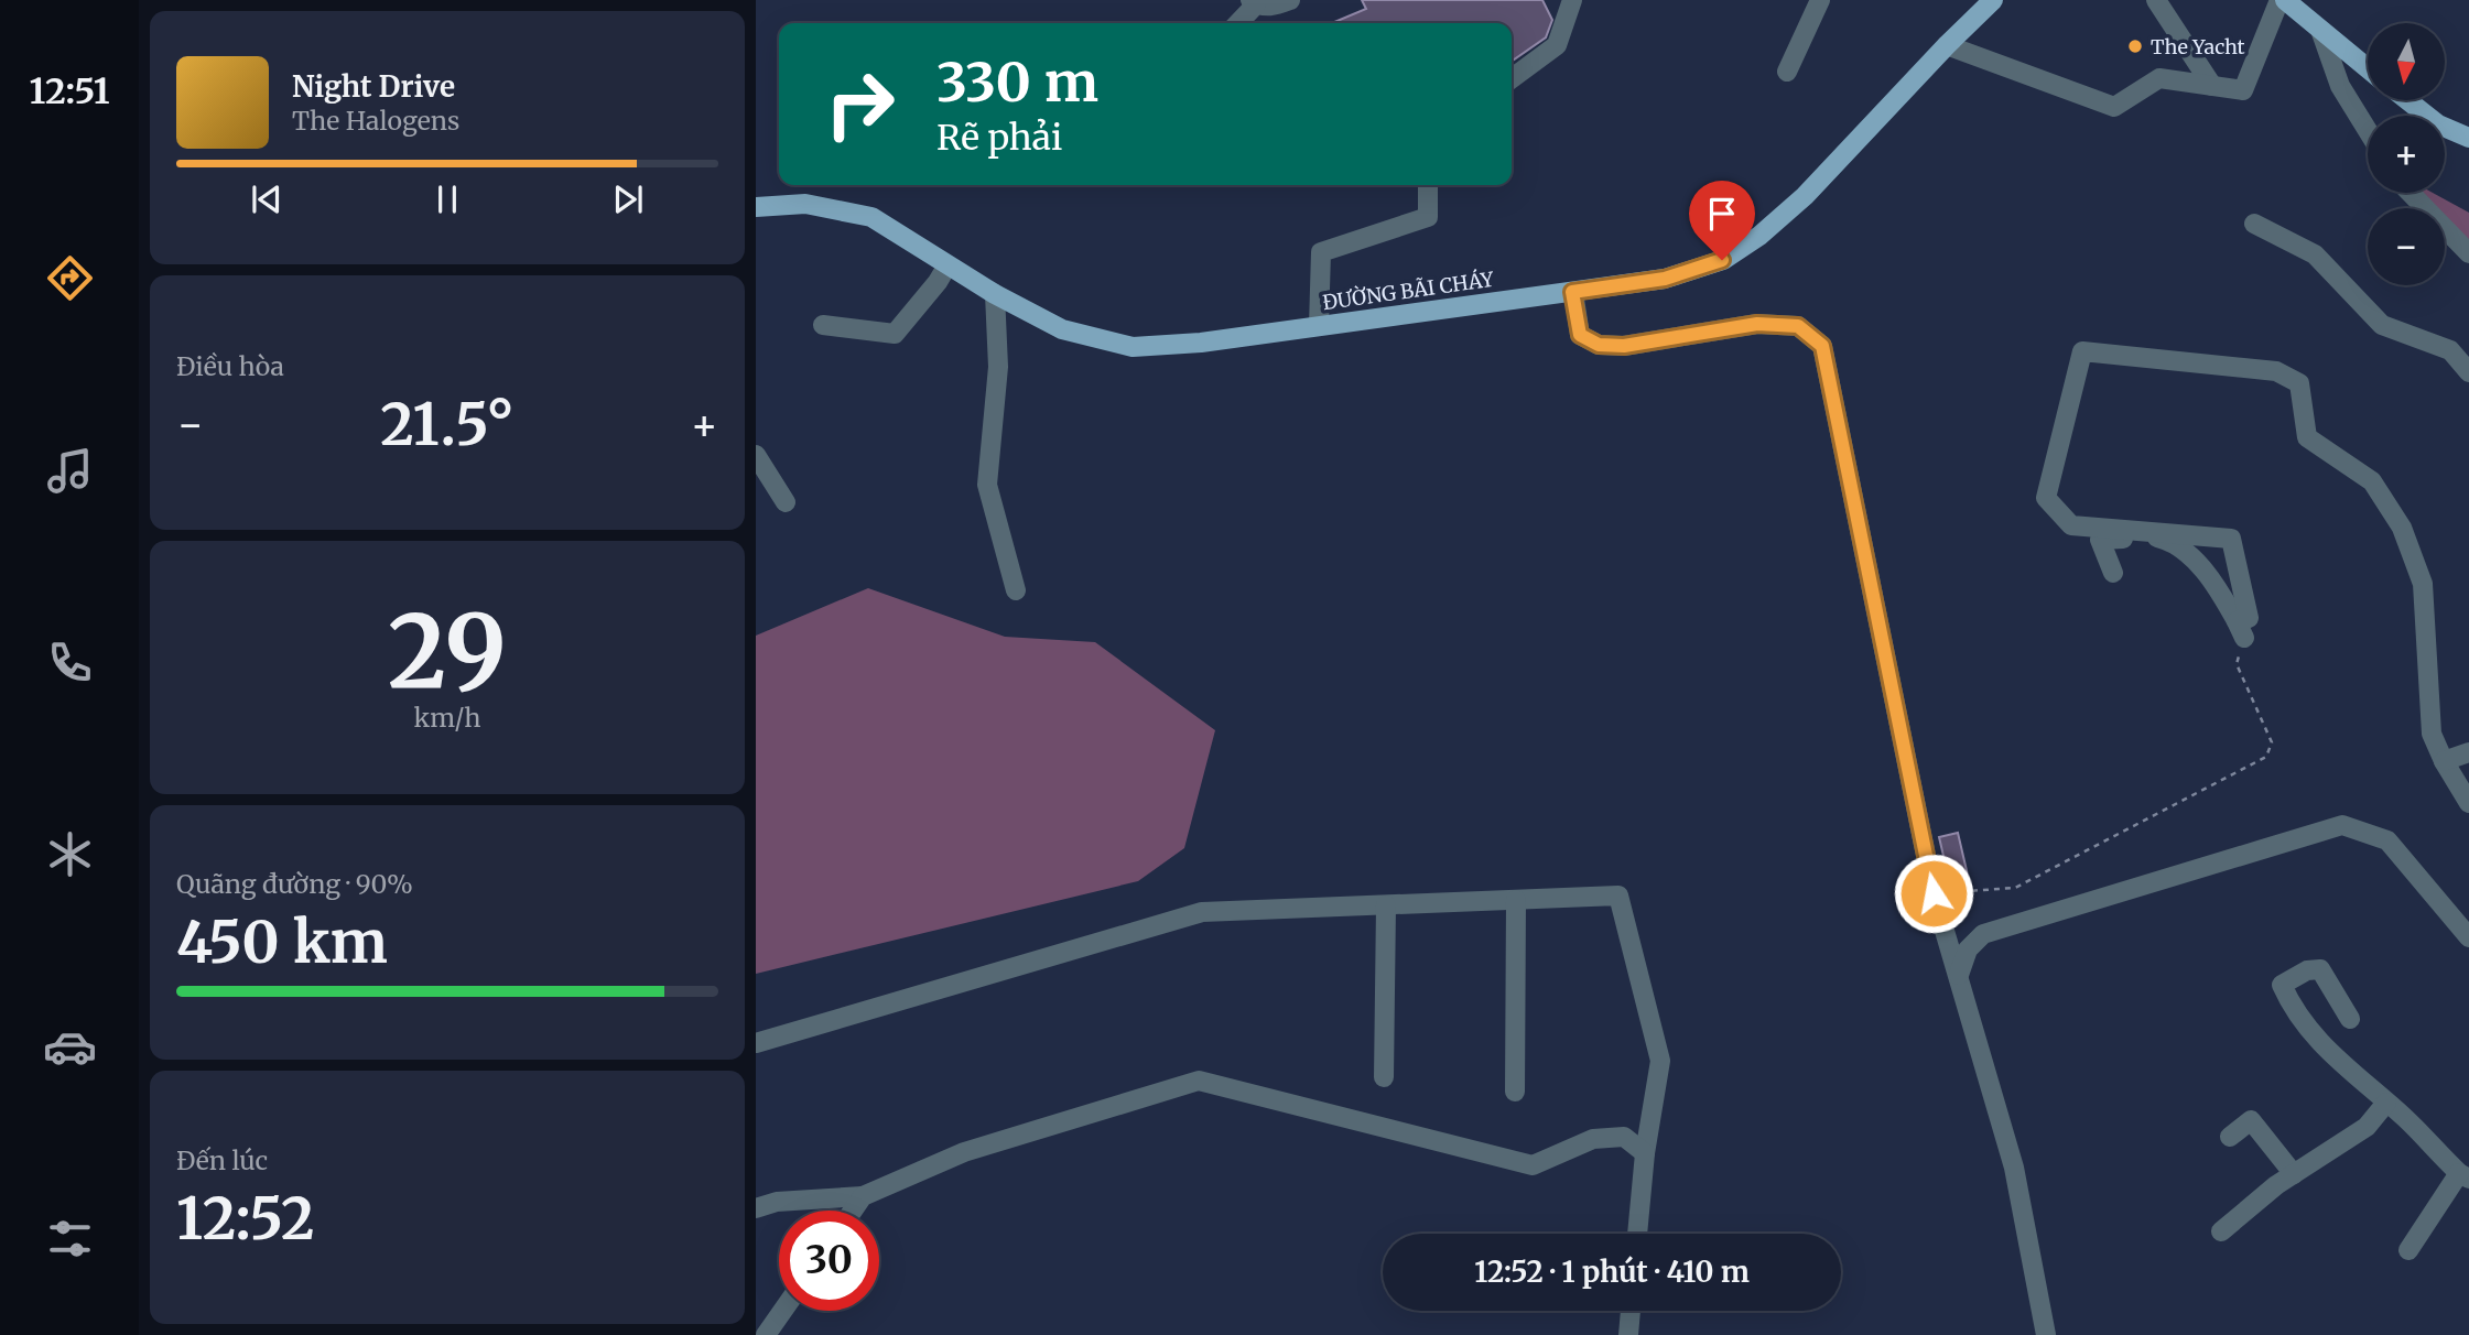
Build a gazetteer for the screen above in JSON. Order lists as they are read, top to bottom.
{
  "streets": {
    "main road": ["ĐƯỜNG BÃI CHÁY"]
  },
  "places": ["The Yacht"],
  "north": "bottom",
  "page": {
    "tabs": "12:51",
    "map_buttons": ["+", "−"],
    "turn": ["330 m", "Rẽ phải"],
    "song": ["Night Drive", "The Halogens"],
    "tile": [
      "Điều hòa",
      ["29", "km/h"],
      ["Quãng đường · 90%", "450 km"],
      ["Đến lúc", "12:52"]
    ],
    "heat": ["−", "21.5°", "+"],
    "limit": "30",
    "trip": "12:52 · 1 phút · 410 m"
  }
}
